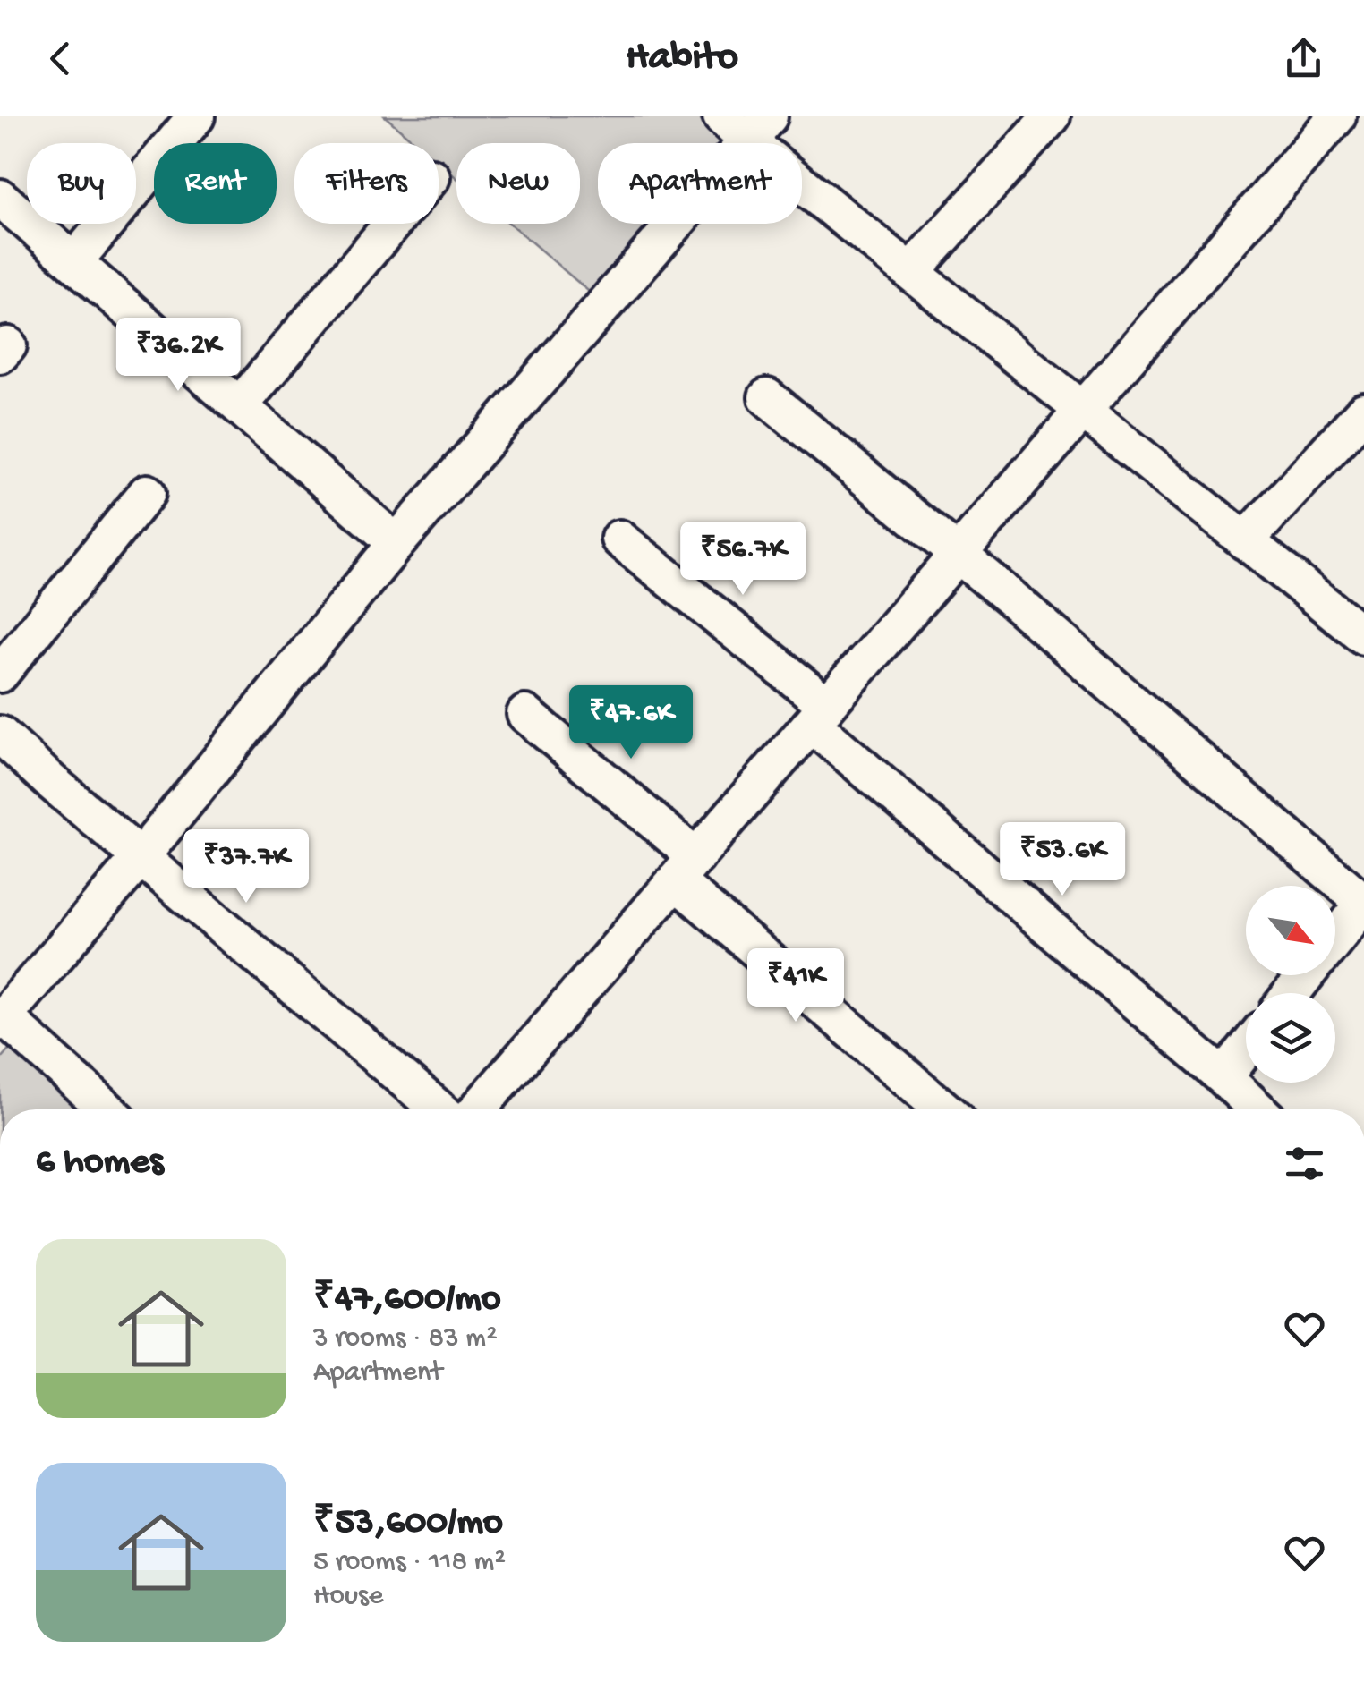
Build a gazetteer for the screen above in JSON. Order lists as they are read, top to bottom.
{
  "north": "bottom right",
  "page": {
    "header": "Habito",
    "chip": [
      "Buy",
      "Rent",
      "Filters",
      "New",
      "Apartment"
    ],
    "price": [
      "₹36.2K",
      "₹56.7K",
      "₹47.6K",
      "₹53.6K",
      "₹37.7K",
      "₹41K"
    ],
    "heading": "6 homes",
    "list": [
      {
        "name": "₹47,600/mo",
        "note": "3 rooms · 83 m² · Apartment"
      },
      {
        "name": "₹53,600/mo",
        "note": "5 rooms · 118 m² · House"
      }
    ]
  }
}
